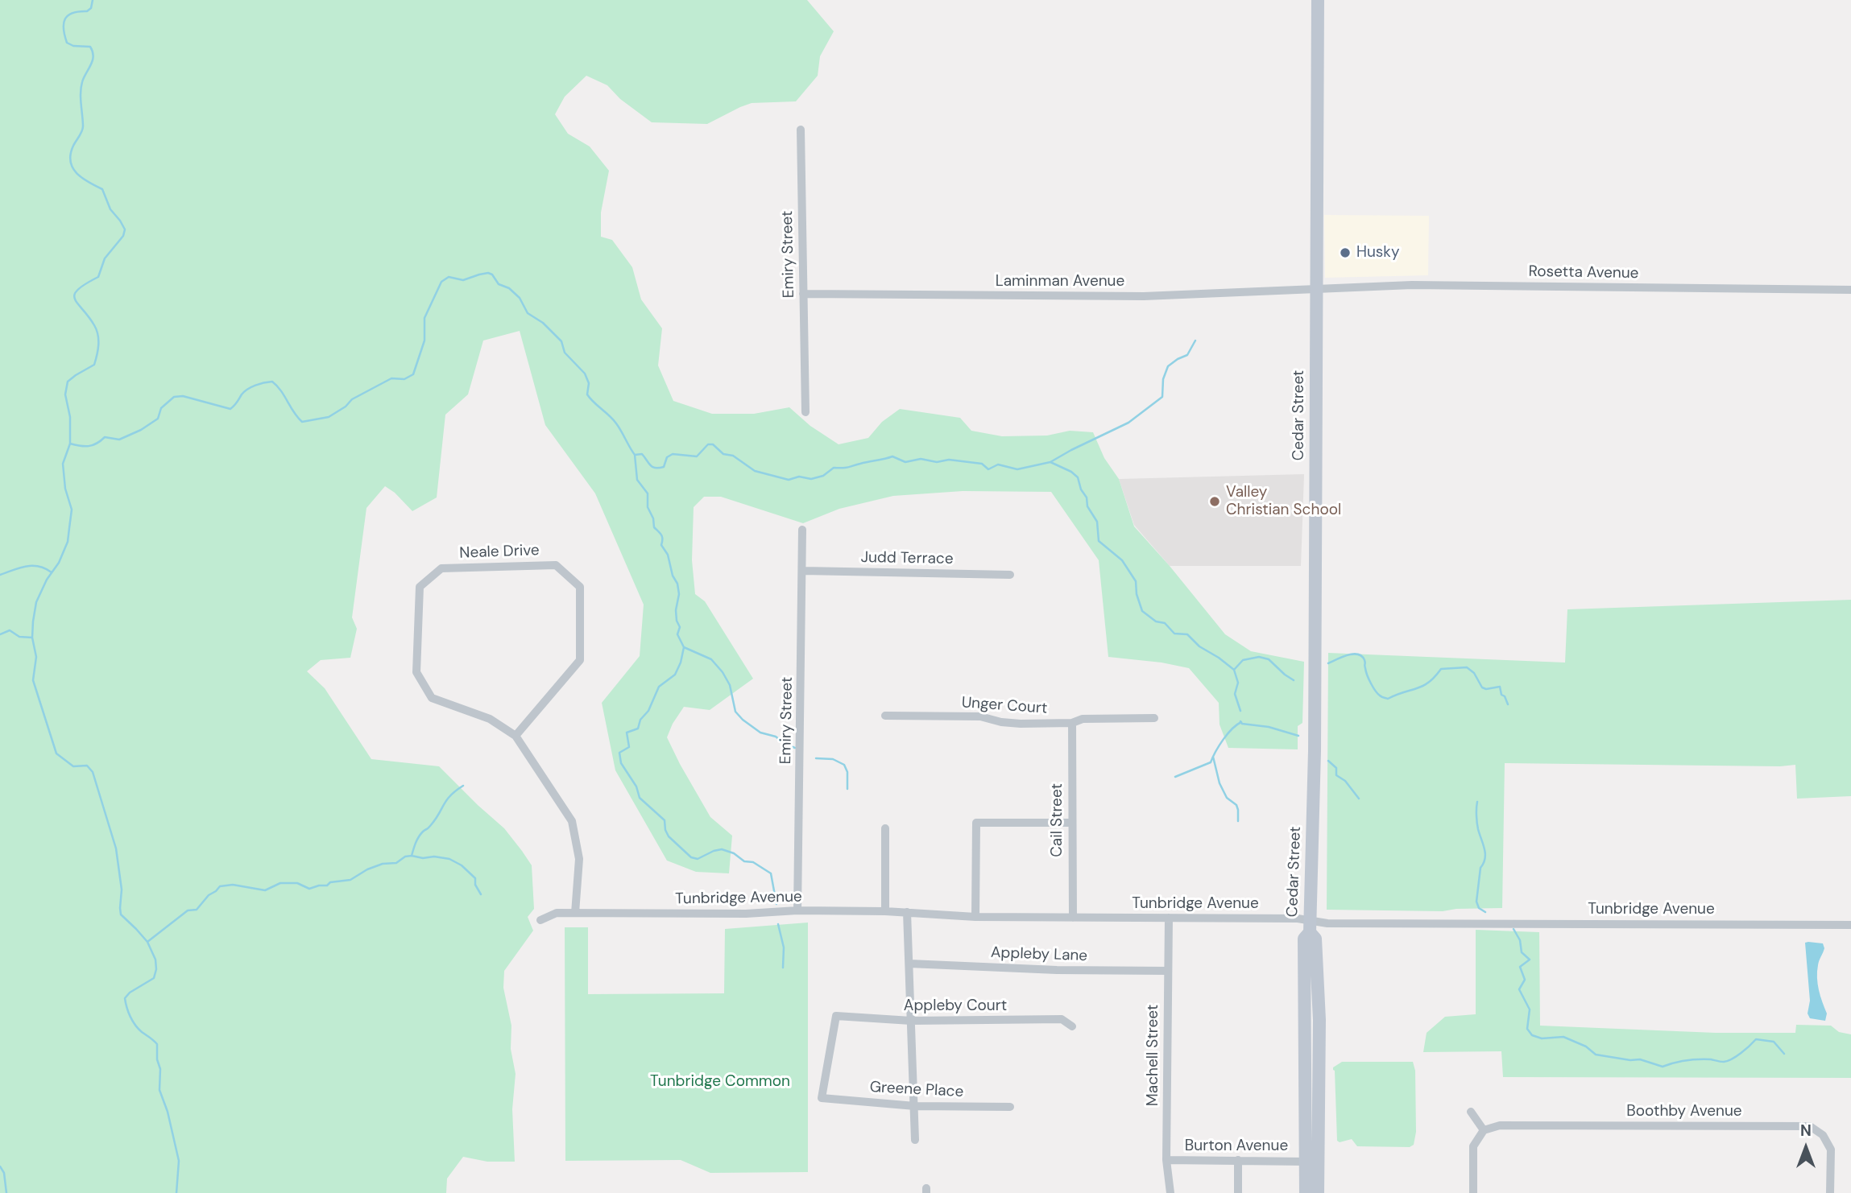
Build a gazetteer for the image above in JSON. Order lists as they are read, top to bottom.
{
  "streets": {
    "main road": ["Cedar Street"],
    "street": [
      "Emiry Street",
      "Rosetta Avenue",
      "Laminman Avenue",
      "Neale Drive",
      "Judd Terrace",
      "Unger Court",
      "Cail Street",
      "Tunbridge Avenue",
      "Appleby Lane",
      "Appleby Court",
      "Machell Street",
      "Greene Place",
      "Boothby Avenue",
      "Burton Avenue"
    ]
  },
  "crossings": [
    ["Emiry Street", "Laminman Avenue"],
    ["Emiry Street", "Judd Terrace"],
    ["Emiry Street", "Tunbridge Avenue"],
    ["Rosetta Avenue", "Laminman Avenue"],
    ["Rosetta Avenue", "Cedar Street"],
    ["Laminman Avenue", "Cedar Street"],
    ["Cedar Street", "Tunbridge Avenue"],
    ["Cedar Street", "Burton Avenue"],
    ["Neale Drive", "Tunbridge Avenue"],
    ["Unger Court", "Cail Street"],
    ["Cail Street", "Tunbridge Avenue"],
    ["Tunbridge Avenue", "Machell Street"],
    ["Appleby Lane", "Machell Street"],
    ["Appleby Court", "Greene Place"],
    ["Machell Street", "Burton Avenue"]
  ],
  "parks": ["Tunbridge Common"],
  "places": ["Husky", "Valley Christian School"],
  "north": "top"
}
